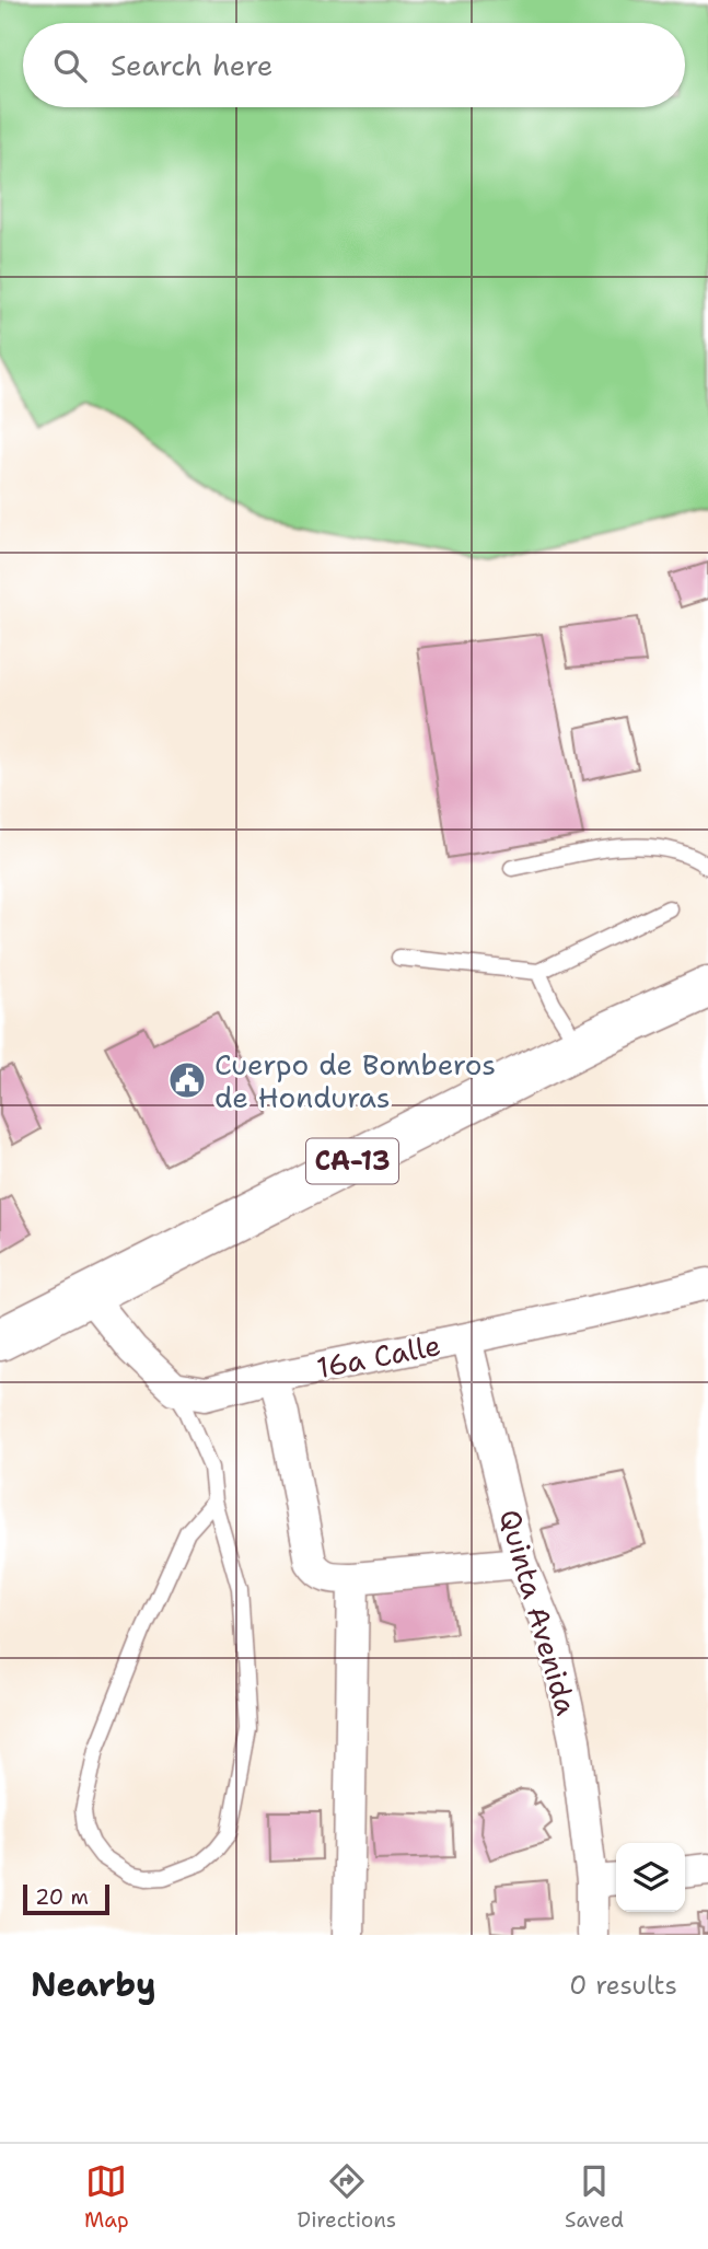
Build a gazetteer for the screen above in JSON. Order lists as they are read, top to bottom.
{
  "streets": {
    "main road": ["CA-13"],
    "street": ["16a Calle", "Quinta Avenida"]
  },
  "crossings": [
    ["16a Calle", "Quinta Avenida"]
  ],
  "places": {
    "public building": ["Cuerpo de Bomberos de Honduras"]
  },
  "scale_bar": "20 m",
  "page": {
    "search": "Search here",
    "scale": "20 m",
    "heading": ["Nearby", "0 results"],
    "nav": ["Map", "Directions", "Saved"]
  }
}
